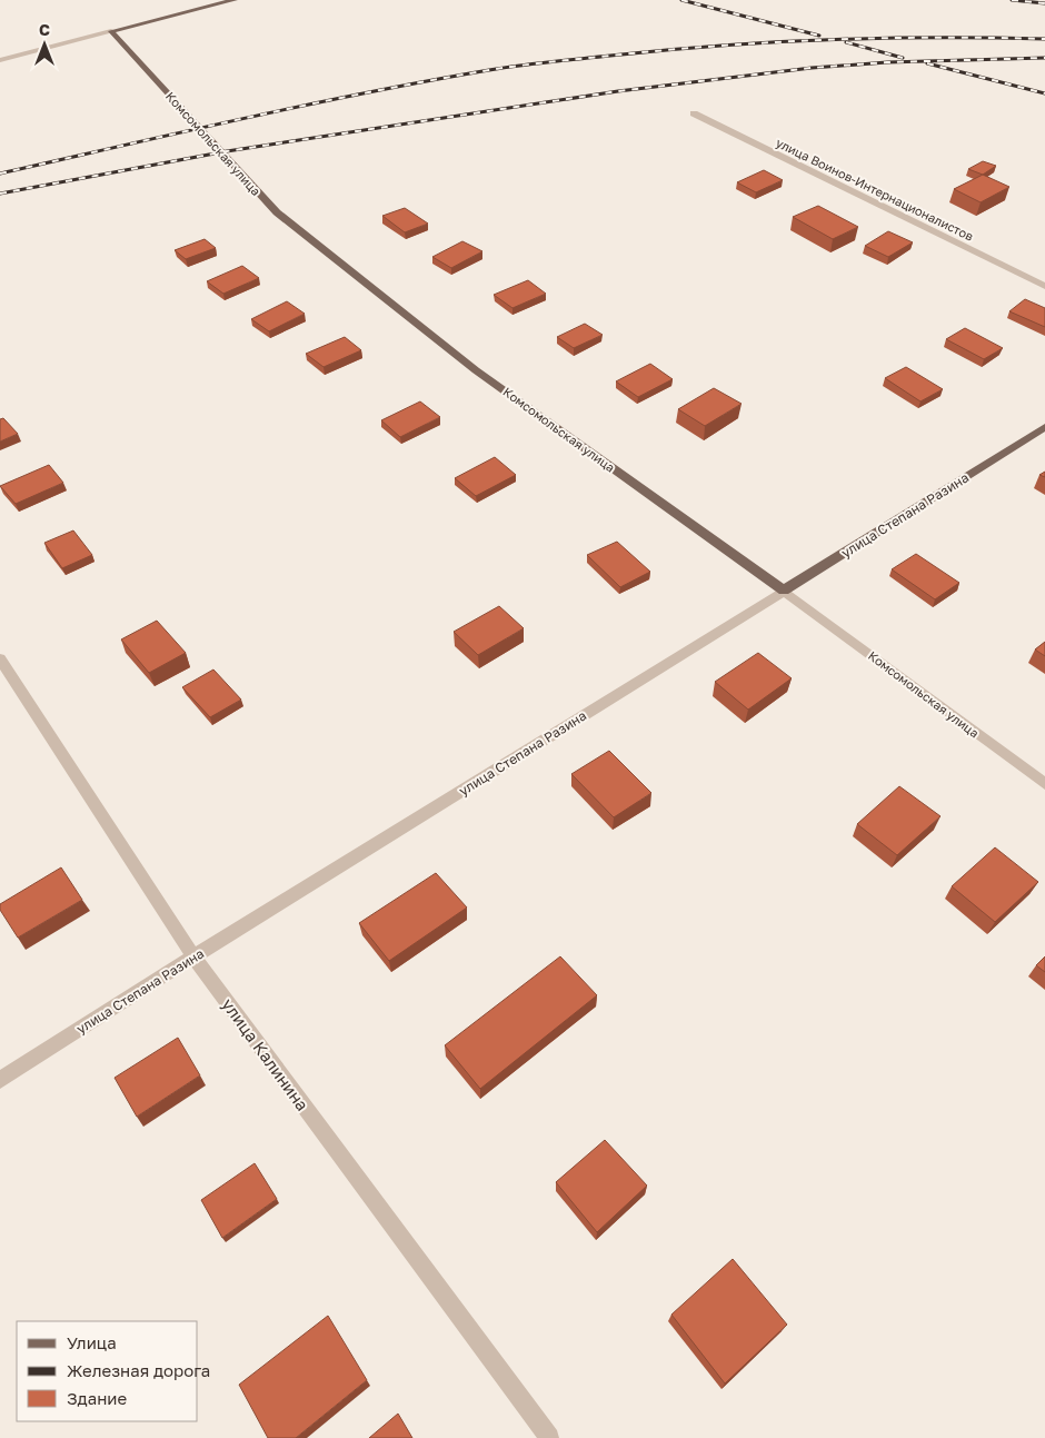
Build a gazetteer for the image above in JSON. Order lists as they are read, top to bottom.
{
  "streets": {
    "main road": ["Комсомольская улица", "улица Степана Разина"],
    "street": ["улица Воинов-Интернационалистов", "улица Калинина"]
  },
  "crossings": [
    ["Комсомольская улица", "улица Степана Разина"],
    ["улица Степана Разина", "улица Калинина"]
  ],
  "legend": ["Улица", "Железная дорога", "Здание"],
  "north": "top"
}
